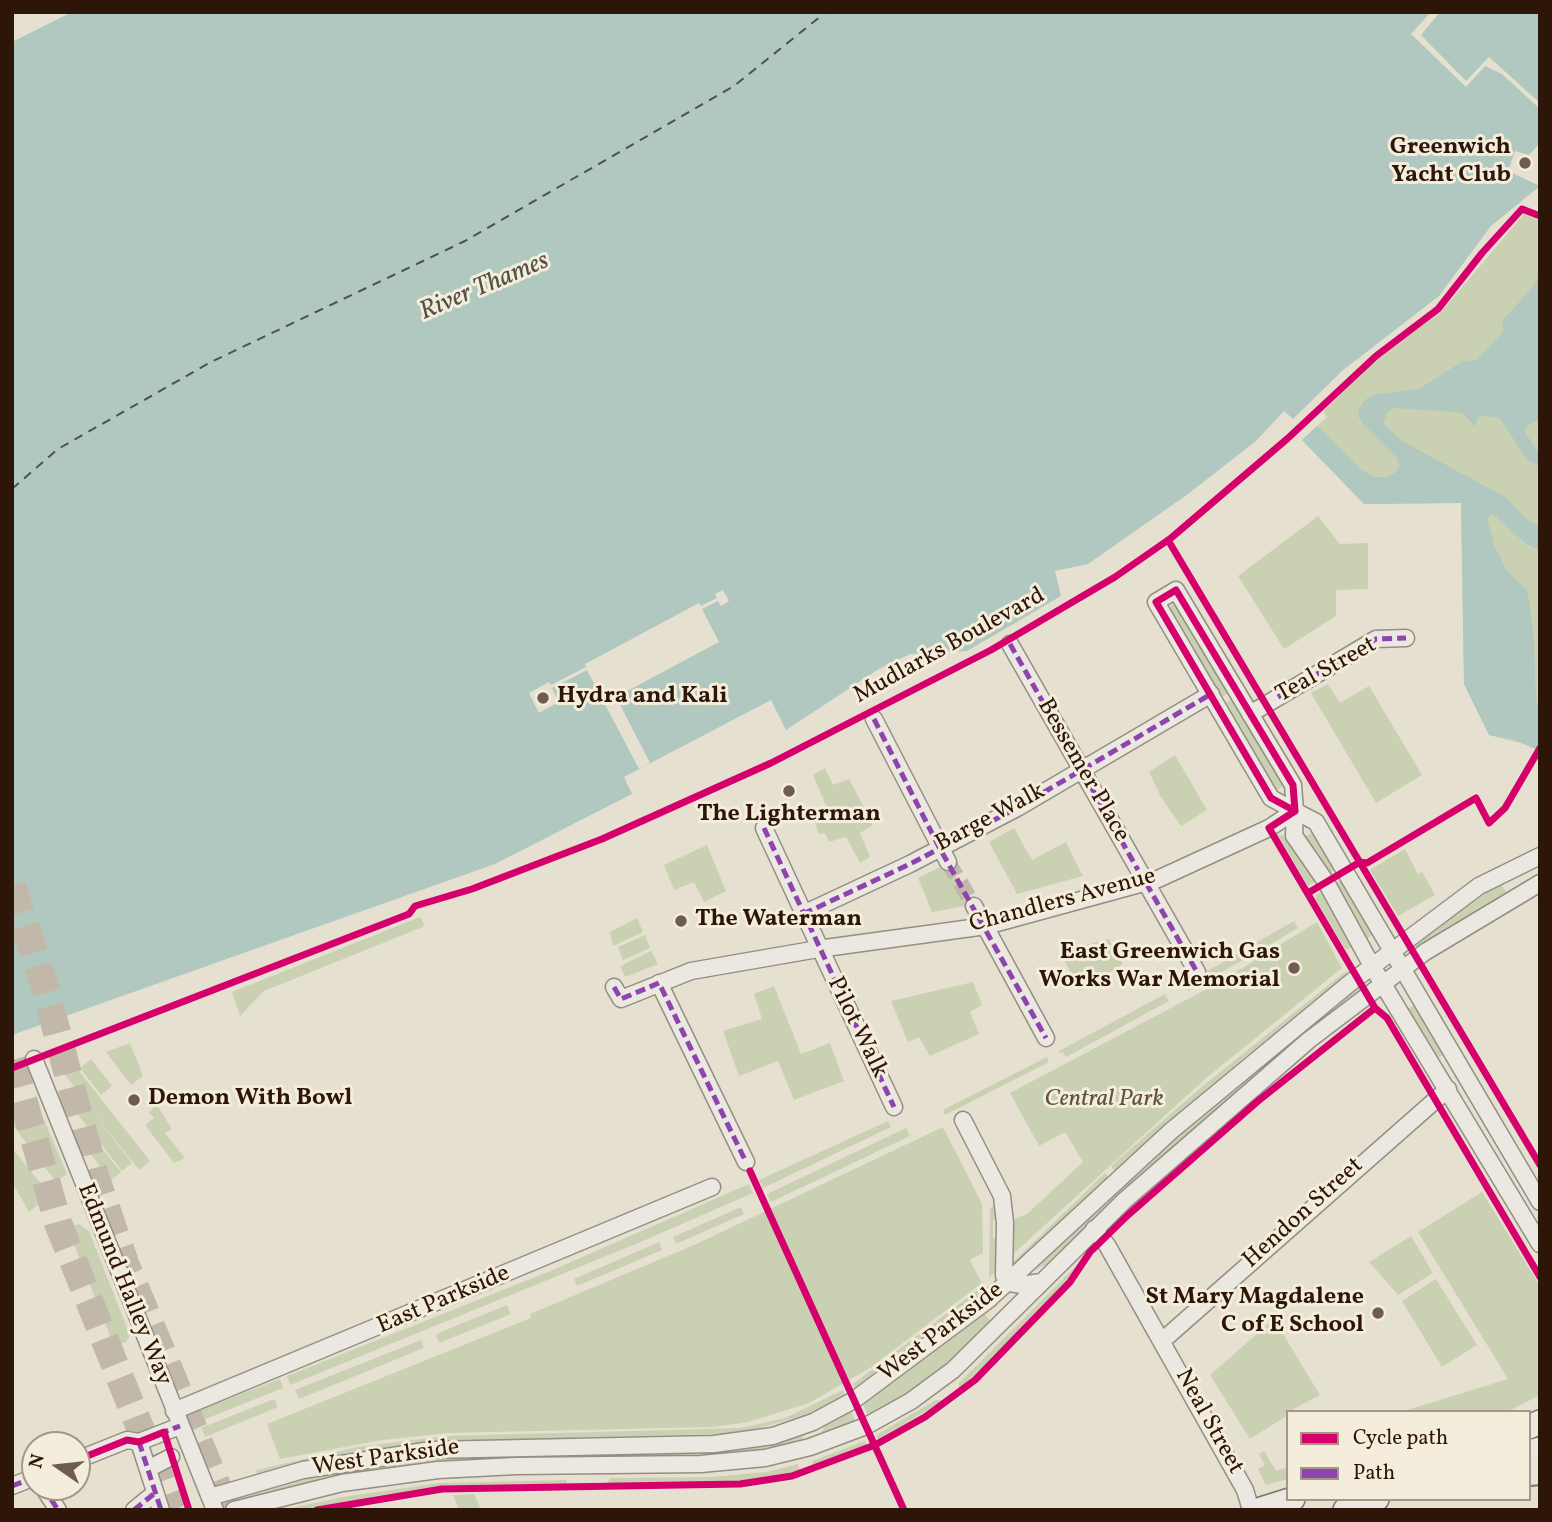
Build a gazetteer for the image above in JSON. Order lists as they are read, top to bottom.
{
  "streets": {
    "street": [
      "Teal Street",
      "Bessemer Place",
      "Barge Walk",
      "Chandlers Avenue",
      "Pilot Walk",
      "Hendon Street",
      "Edmund Halley Way",
      "East Parkside",
      "West Parkside",
      "Neal Street"
    ],
    "cycle path": ["Mudlarks Boulevard"]
  },
  "crossings": [
    ["Bessemer Place", "Barge Walk"],
    ["Bessemer Place", "Chandlers Avenue"],
    ["Chandlers Avenue", "Pilot Walk"],
    ["Hendon Street", "Neal Street"],
    ["Edmund Halley Way", "East Parkside"],
    ["Edmund Halley Way", "West Parkside"],
    ["West Parkside", "Neal Street"]
  ],
  "water": ["River Thames"],
  "parks": ["Central Park"],
  "places": [
    "Greenwich Yacht Club",
    "Hydra and Kali",
    "The Lighterman",
    "The Waterman",
    "East Greenwich Gas Works War Memorial",
    "Demon With Bowl",
    "St Mary Magdalene C of E School"
  ],
  "legend": ["Cycle path", "Path"],
  "north": "left"
}
